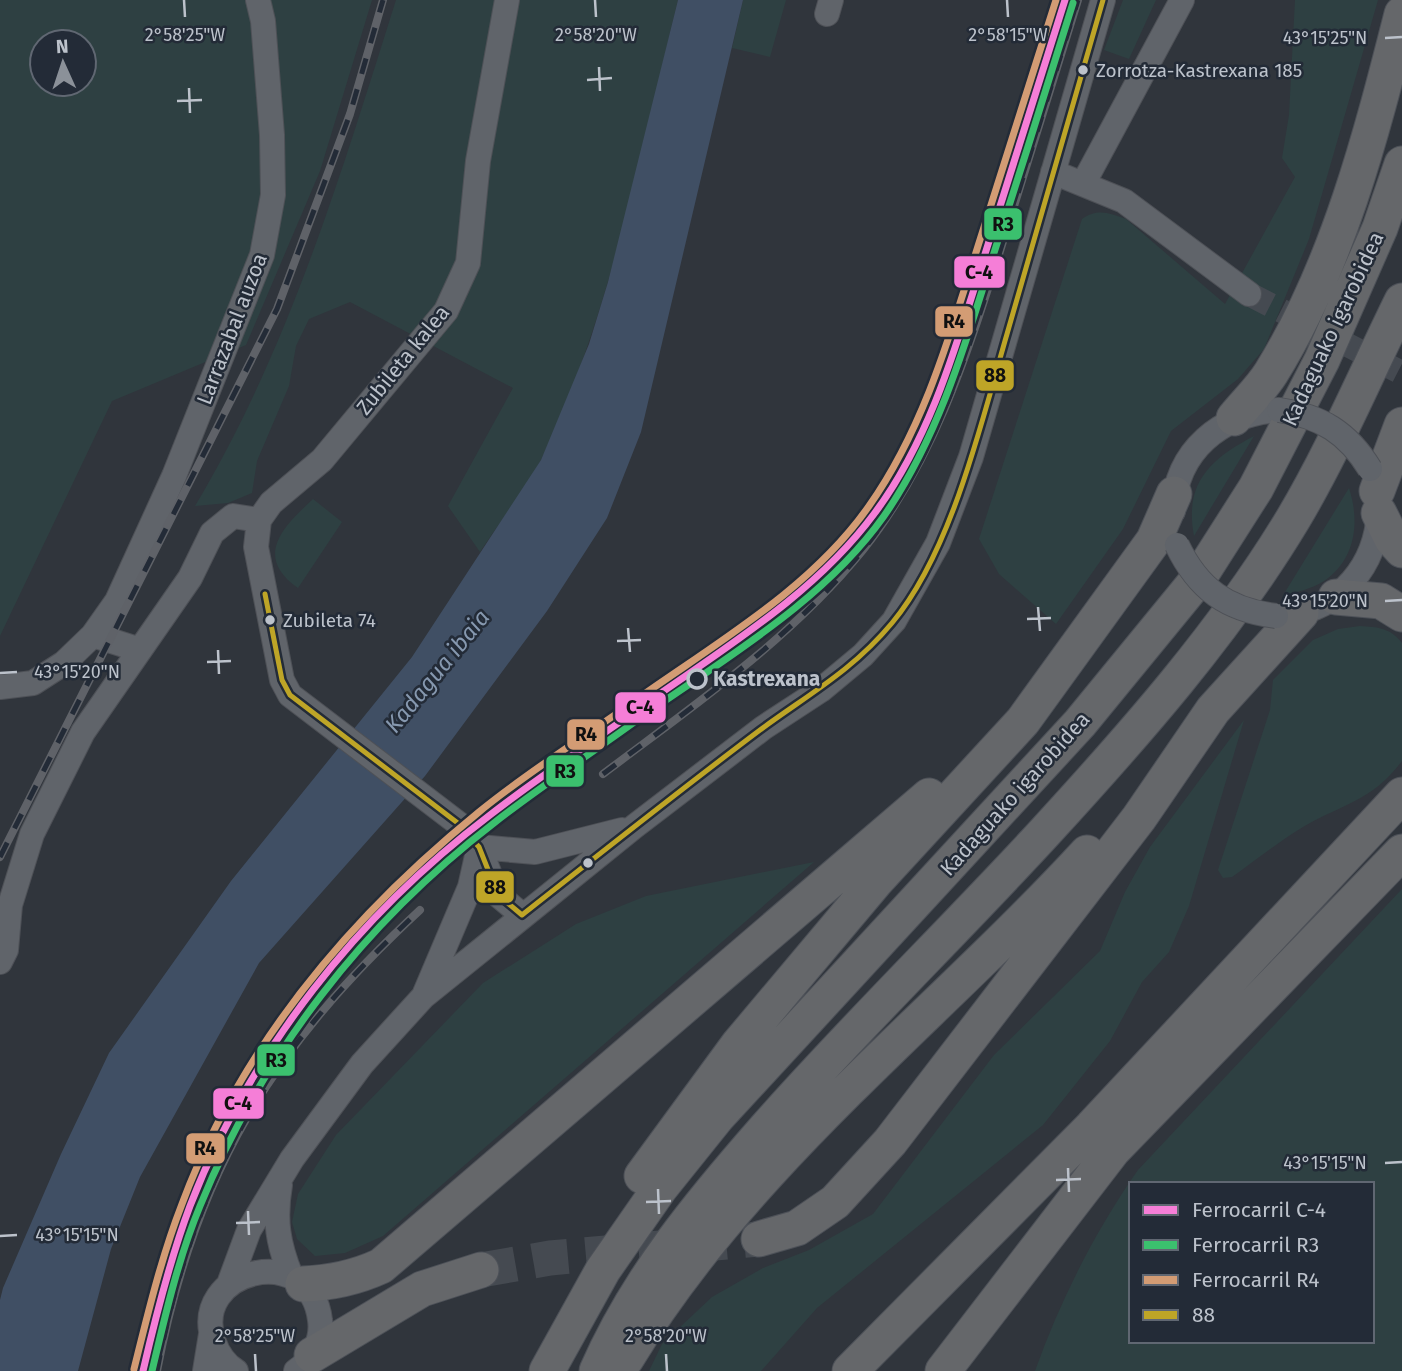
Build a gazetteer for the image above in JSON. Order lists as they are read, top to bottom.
{
  "streets": {
    "highway": ["Kadaguako igarobidea"],
    "street": ["Larrazabal auzoa", "Zubileta kalea"]
  },
  "water": ["Kadagua ibaia"],
  "places": ["Zorrotza-Kastrexana 185", "Zubileta 74", "Kastrexana"],
  "lines": [
    "rail line C-4",
    "rail line R4",
    "transit line 88",
    "rail line R3"
  ],
  "legend": [
    "Ferrocarril C-4",
    "Ferrocarril R3",
    "Ferrocarril R4",
    "88"
  ],
  "north": "top",
  "coordinates": [
    "2°58'25\"W",
    "2°58'20\"W",
    "2°58'15\"W",
    "43°15'25\"N",
    "43°15'20\"N",
    "43°15'15\"N"
  ]
}
